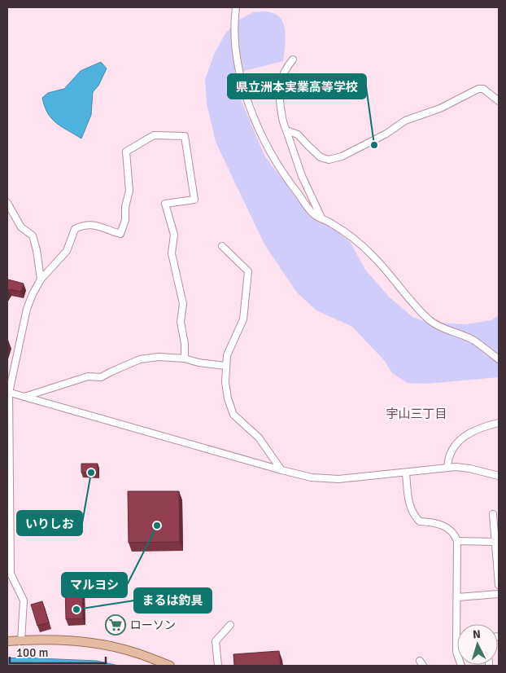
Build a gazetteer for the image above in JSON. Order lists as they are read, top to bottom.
{
  "districts": ["宇山三丁目"],
  "places": {
    "other": [
      "県立洲本実業高等学校",
      "いりしお",
      "マルヨシ",
      "まるは釣具"
    ],
    "supermarket": ["ローソン"]
  },
  "scale_bar": "100 m",
  "north": "top"
}
